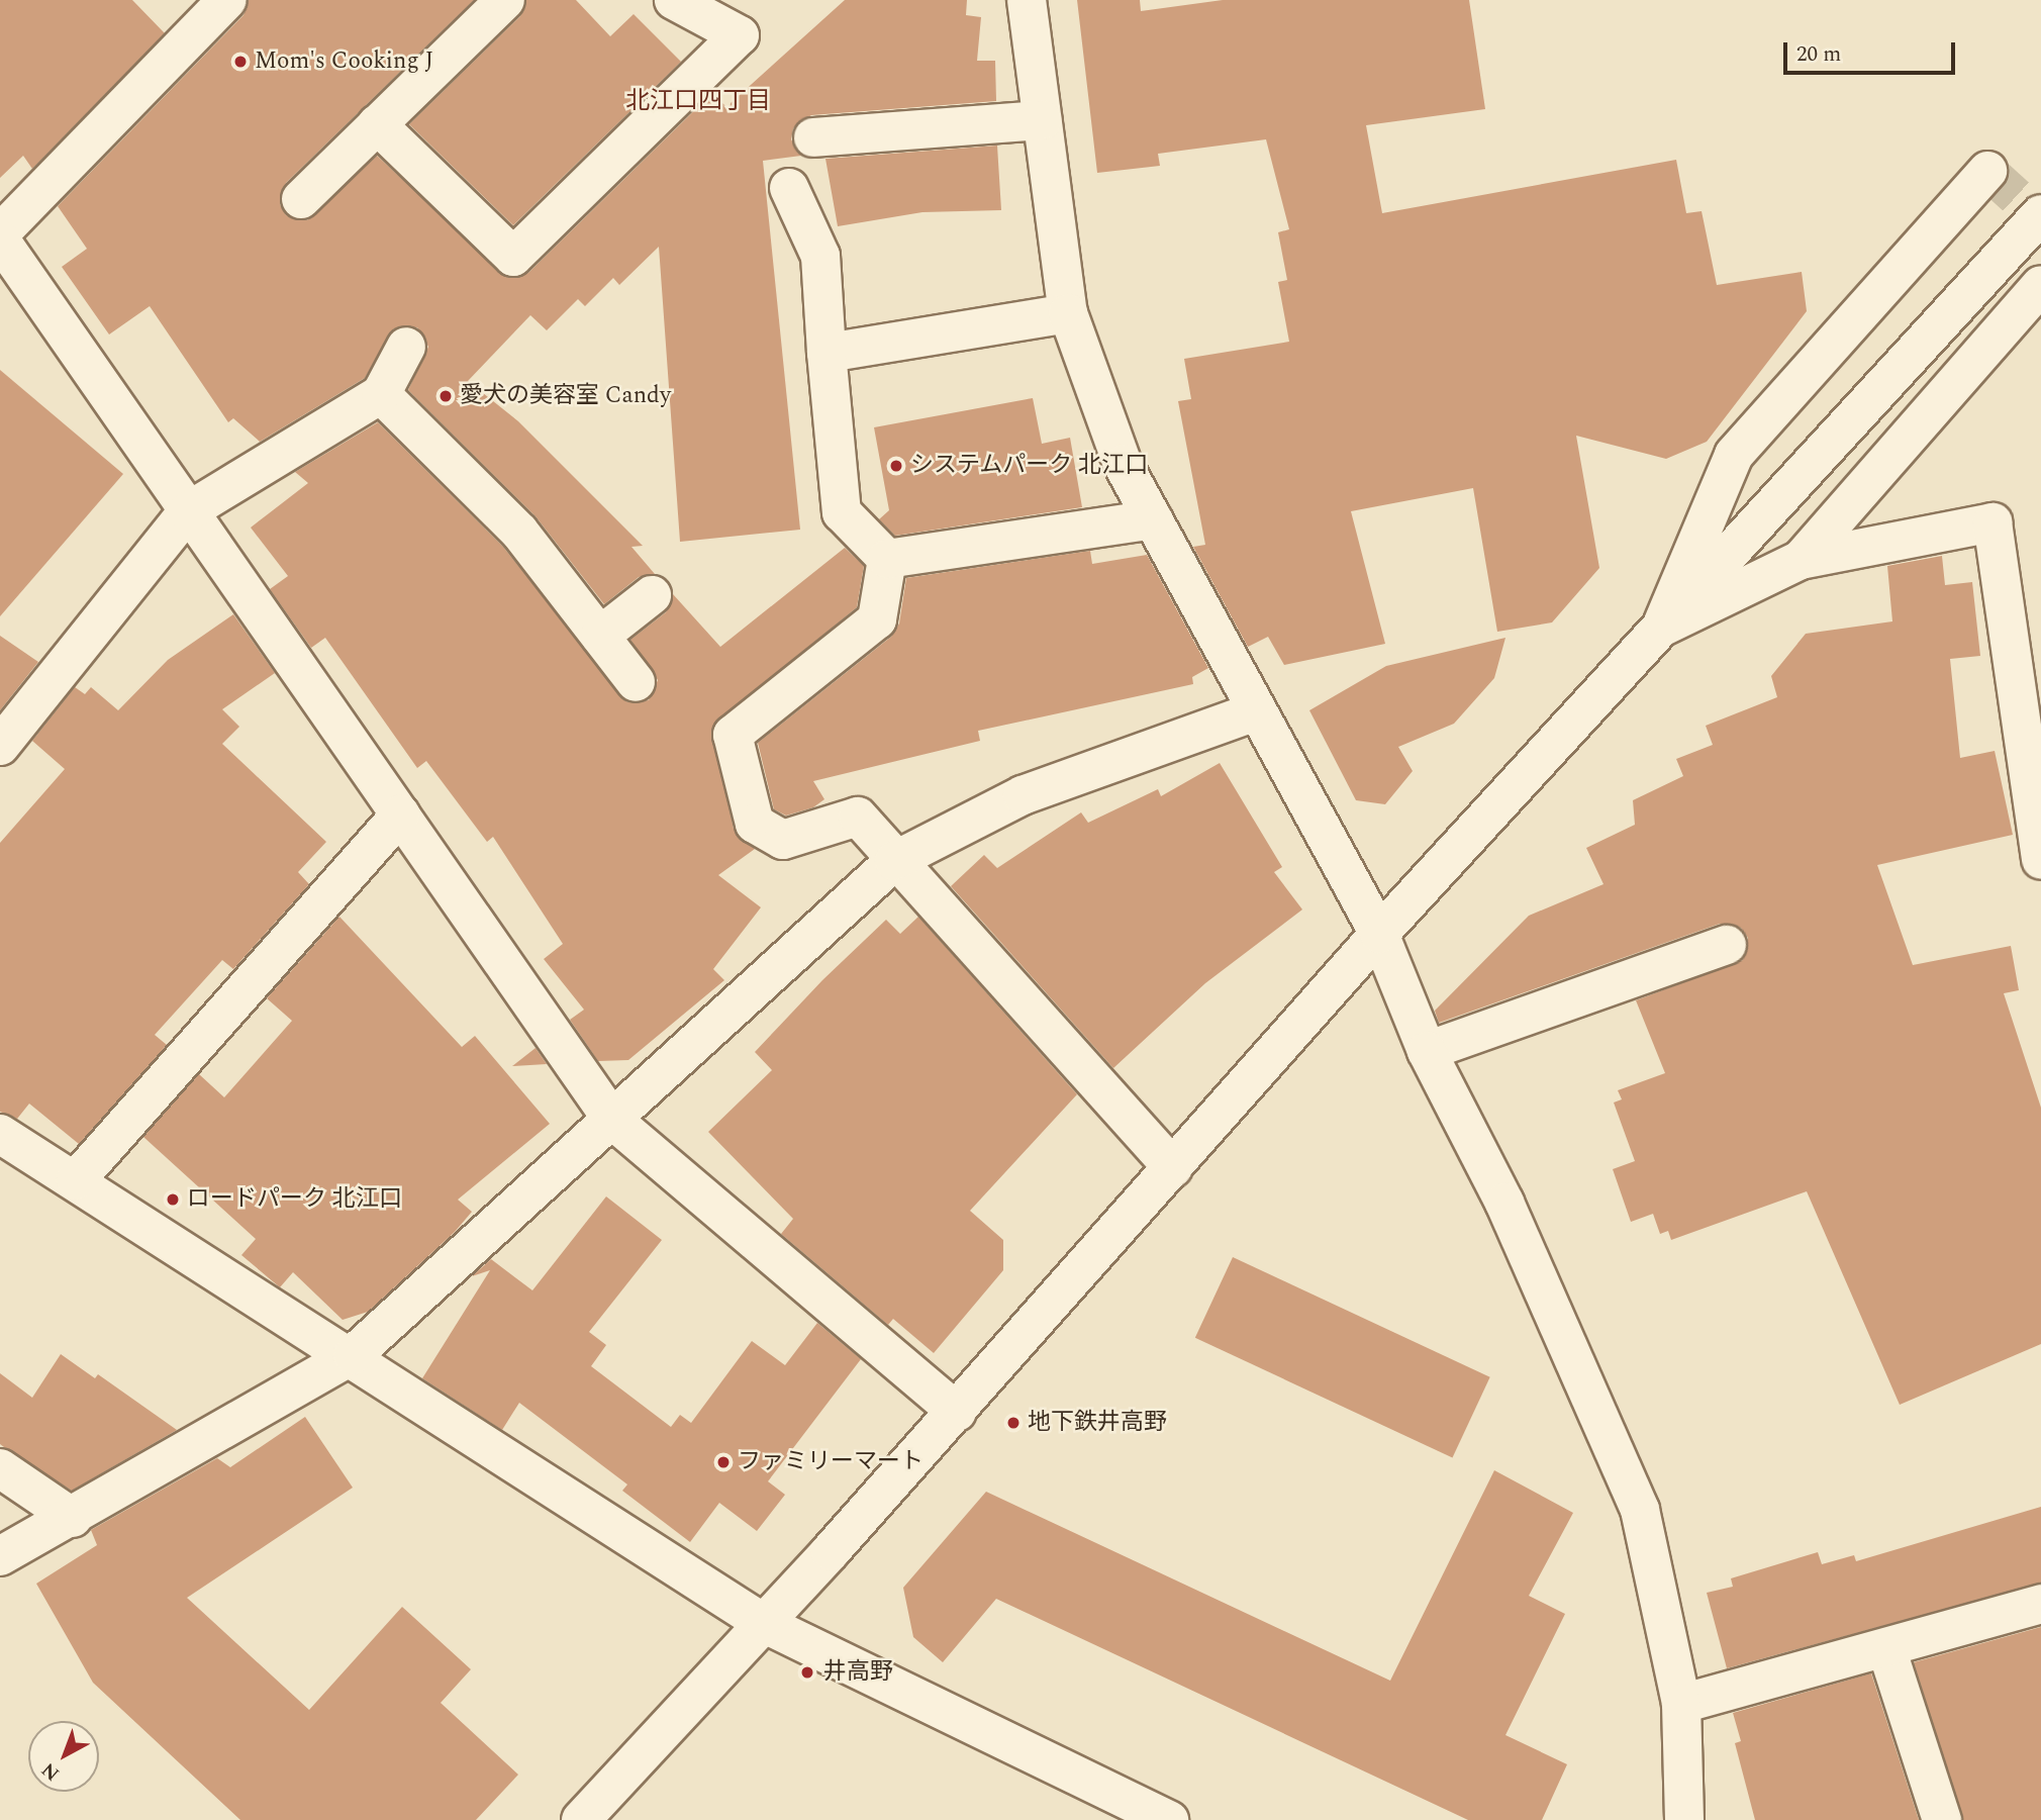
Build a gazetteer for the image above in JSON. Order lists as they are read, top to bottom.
{
  "districts": ["北江口四丁目"],
  "places": [
    "Mom's Cooking J",
    "愛犬の美容室 Candy",
    "システムパーク 北江口",
    "ロードパーク 北江口",
    "地下鉄井高野",
    "ファミリーマート",
    "井高野"
  ],
  "scale_bar": "20 m",
  "north": "bottom left"
}
